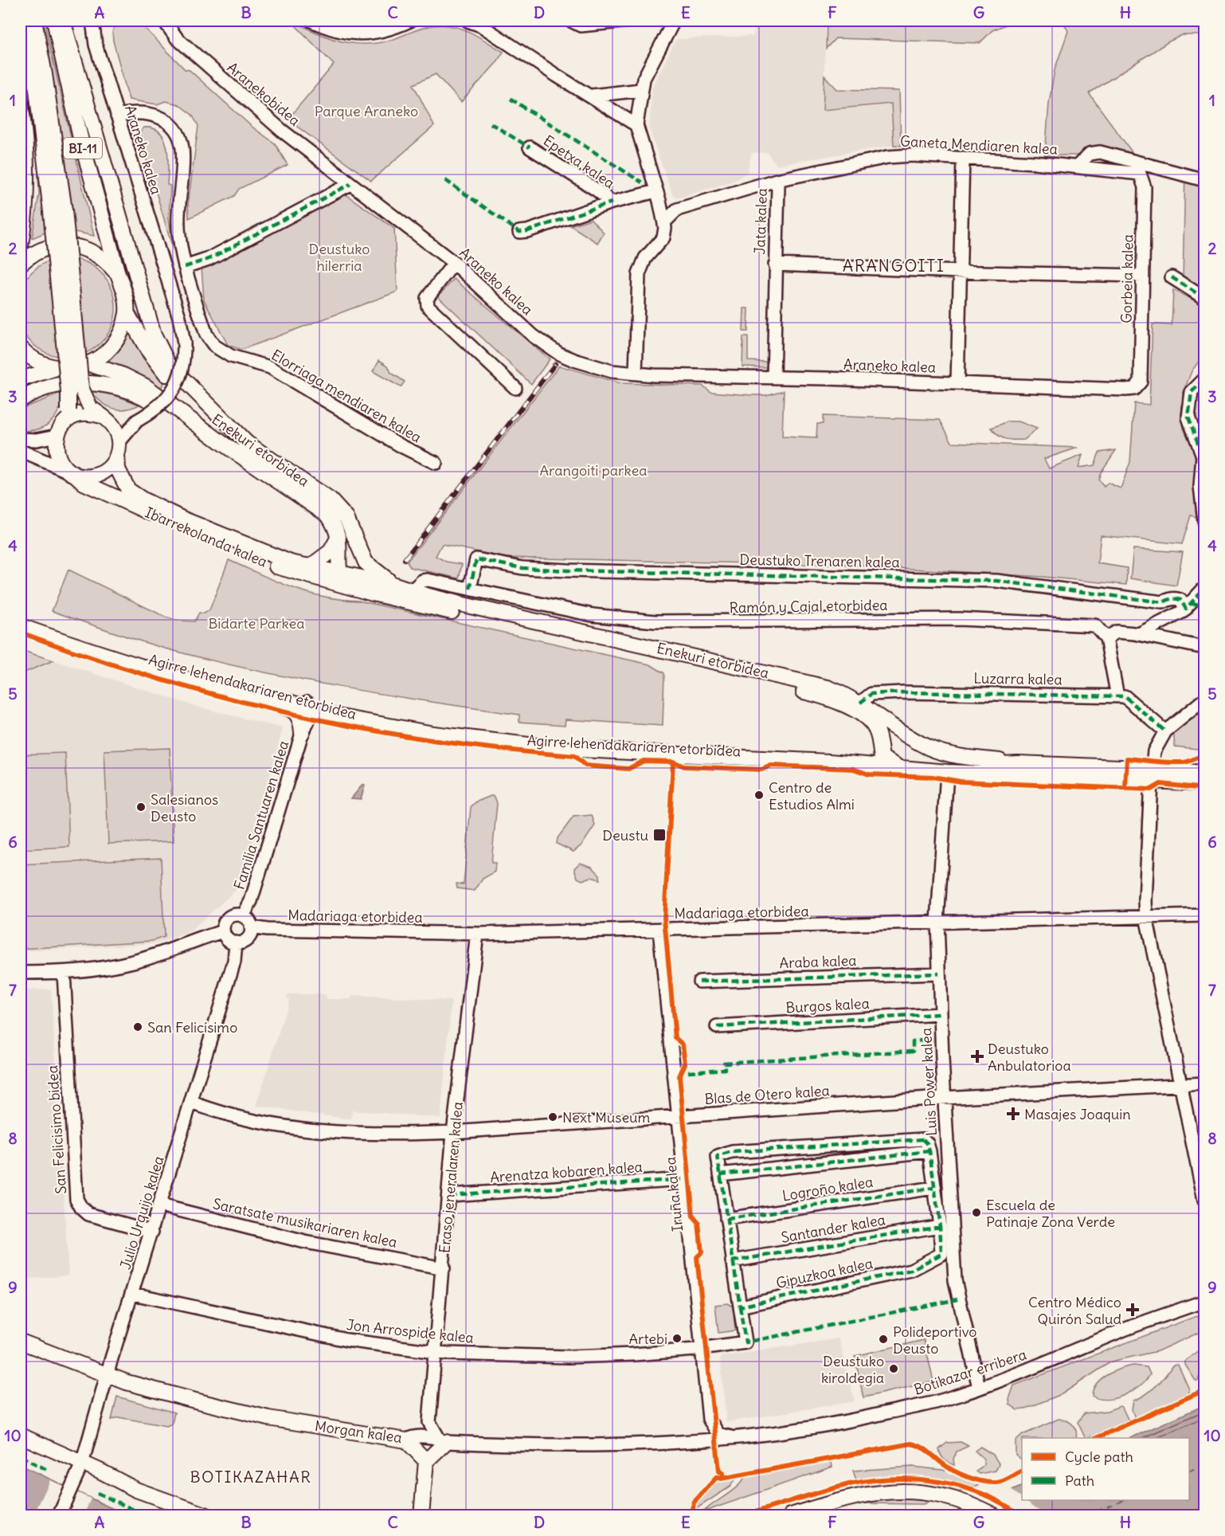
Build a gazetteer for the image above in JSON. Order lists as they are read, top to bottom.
{
  "streets": {
    "main road": [
      "BI-11",
      "Enekuri etorbidea",
      "Ibarrekolanda kalea",
      "Agirre lehendakariaren etorbidea",
      "Morgan kalea"
    ],
    "street": [
      "Aranekobidea",
      "Ganeta Mendiaren kalea",
      "Araneko kalea",
      "Epetxa kalea",
      "Jata kalea",
      "Gorbeia kalea",
      "Elorriaga mendiaren kalea",
      "Deustuko Trenaren kalea",
      "Ramón y Cajal etorbidea",
      "Luzarra kalea",
      "Familia Santuaren kalea",
      "Madariaga etorbidea",
      "Araba kalea",
      "Burgos kalea",
      "Luis Power kalea",
      "Blas de Otero kalea",
      "San Felicisimo bidea",
      "Arenatza kobaren kalea",
      "Eraso jeneralaren kalea",
      "Logroño kalea",
      "Iruña kalea",
      "Julio Urquijo kalea",
      "Saratsate musikariaren kalea",
      "Santander kalea",
      "Gipuzkoa kalea",
      "Jon Arrospide kalea",
      "Botikazar erribera"
    ]
  },
  "crossings": [
    ["Aranekobidea", "Araneko kalea"],
    ["Ganeta Mendiaren kalea", "Jata kalea"],
    ["Ganeta Mendiaren kalea", "Gorbeia kalea"],
    ["Araneko kalea", "Jata kalea"],
    ["Araneko kalea", "Gorbeia kalea"],
    ["Araneko kalea", "Elorriaga mendiaren kalea"],
    ["Araneko kalea", "Ibarrekolanda kalea"],
    ["Enekuri etorbidea", "Ibarrekolanda kalea"],
    ["Enekuri etorbidea", "Ramón y Cajal etorbidea"],
    ["Enekuri etorbidea", "Luzarra kalea"],
    ["Enekuri etorbidea", "Agirre lehendakariaren etorbidea"],
    ["Deustuko Trenaren kalea", "Ramón y Cajal etorbidea"],
    ["Agirre lehendakariaren etorbidea", "Familia Santuaren kalea"],
    ["Agirre lehendakariaren etorbidea", "Luis Power kalea"],
    ["Familia Santuaren kalea", "Madariaga etorbidea"],
    ["Familia Santuaren kalea", "Julio Urquijo kalea"],
    ["Madariaga etorbidea", "Luis Power kalea"],
    ["Madariaga etorbidea", "Eraso jeneralaren kalea"],
    ["Madariaga etorbidea", "Iruña kalea"],
    ["Madariaga etorbidea", "Julio Urquijo kalea"],
    ["Araba kalea", "Luis Power kalea"],
    ["Burgos kalea", "Luis Power kalea"],
    ["Luis Power kalea", "Blas de Otero kalea"],
    ["Luis Power kalea", "Botikazar erribera"],
    ["Blas de Otero kalea", "Eraso jeneralaren kalea"],
    ["Blas de Otero kalea", "Iruña kalea"],
    ["Blas de Otero kalea", "Julio Urquijo kalea"],
    ["San Felicisimo bidea", "Julio Urquijo kalea"],
    ["Arenatza kobaren kalea", "Eraso jeneralaren kalea"],
    ["Arenatza kobaren kalea", "Iruña kalea"],
    ["Eraso jeneralaren kalea", "Saratsate musikariaren kalea"],
    ["Eraso jeneralaren kalea", "Jon Arrospide kalea"],
    ["Logroño kalea", "Gipuzkoa kalea"],
    ["Iruña kalea", "Jon Arrospide kalea"],
    ["Iruña kalea", "Botikazar erribera"],
    ["Julio Urquijo kalea", "Saratsate musikariaren kalea"],
    ["Julio Urquijo kalea", "Jon Arrospide kalea"],
    ["Julio Urquijo kalea", "Morgan kalea"],
    ["Santander kalea", "Gipuzkoa kalea"],
    ["Gipuzkoa kalea", "Jon Arrospide kalea"],
    ["Botikazar erribera", "Morgan kalea"]
  ],
  "districts": ["ARANGOITI", "BOTIKAZAHAR"],
  "parks": [
    "Parque Araneko",
    "Deustuko hilerria",
    "Arangoiti parkea",
    "Bidarte Parkea"
  ],
  "places": {
    "other": [
      "Centro de Estudios Almi",
      "Salesianos Deusto",
      "San Felicísimo",
      "Next Museum",
      "Escuela de Patinaje Zona Verde",
      "Artebi",
      "Polideportivo Deusto",
      "Deustuko kiroldegia"
    ],
    "transit": ["Deustu"],
    "health": ["Deustuko Anbulatorioa", "Masajes Joaquin", "Centro Médico Quirón Salud"]
  },
  "legend": ["Cycle path", "Path"],
  "grid": {
    "columns": [
      "A",
      "B",
      "C",
      "D",
      "E",
      "F",
      "G",
      "H"
    ],
    "rows": [
      "1",
      "2",
      "3",
      "4",
      "5",
      "6",
      "7",
      "8",
      "9",
      "10"
    ]
  }
}
